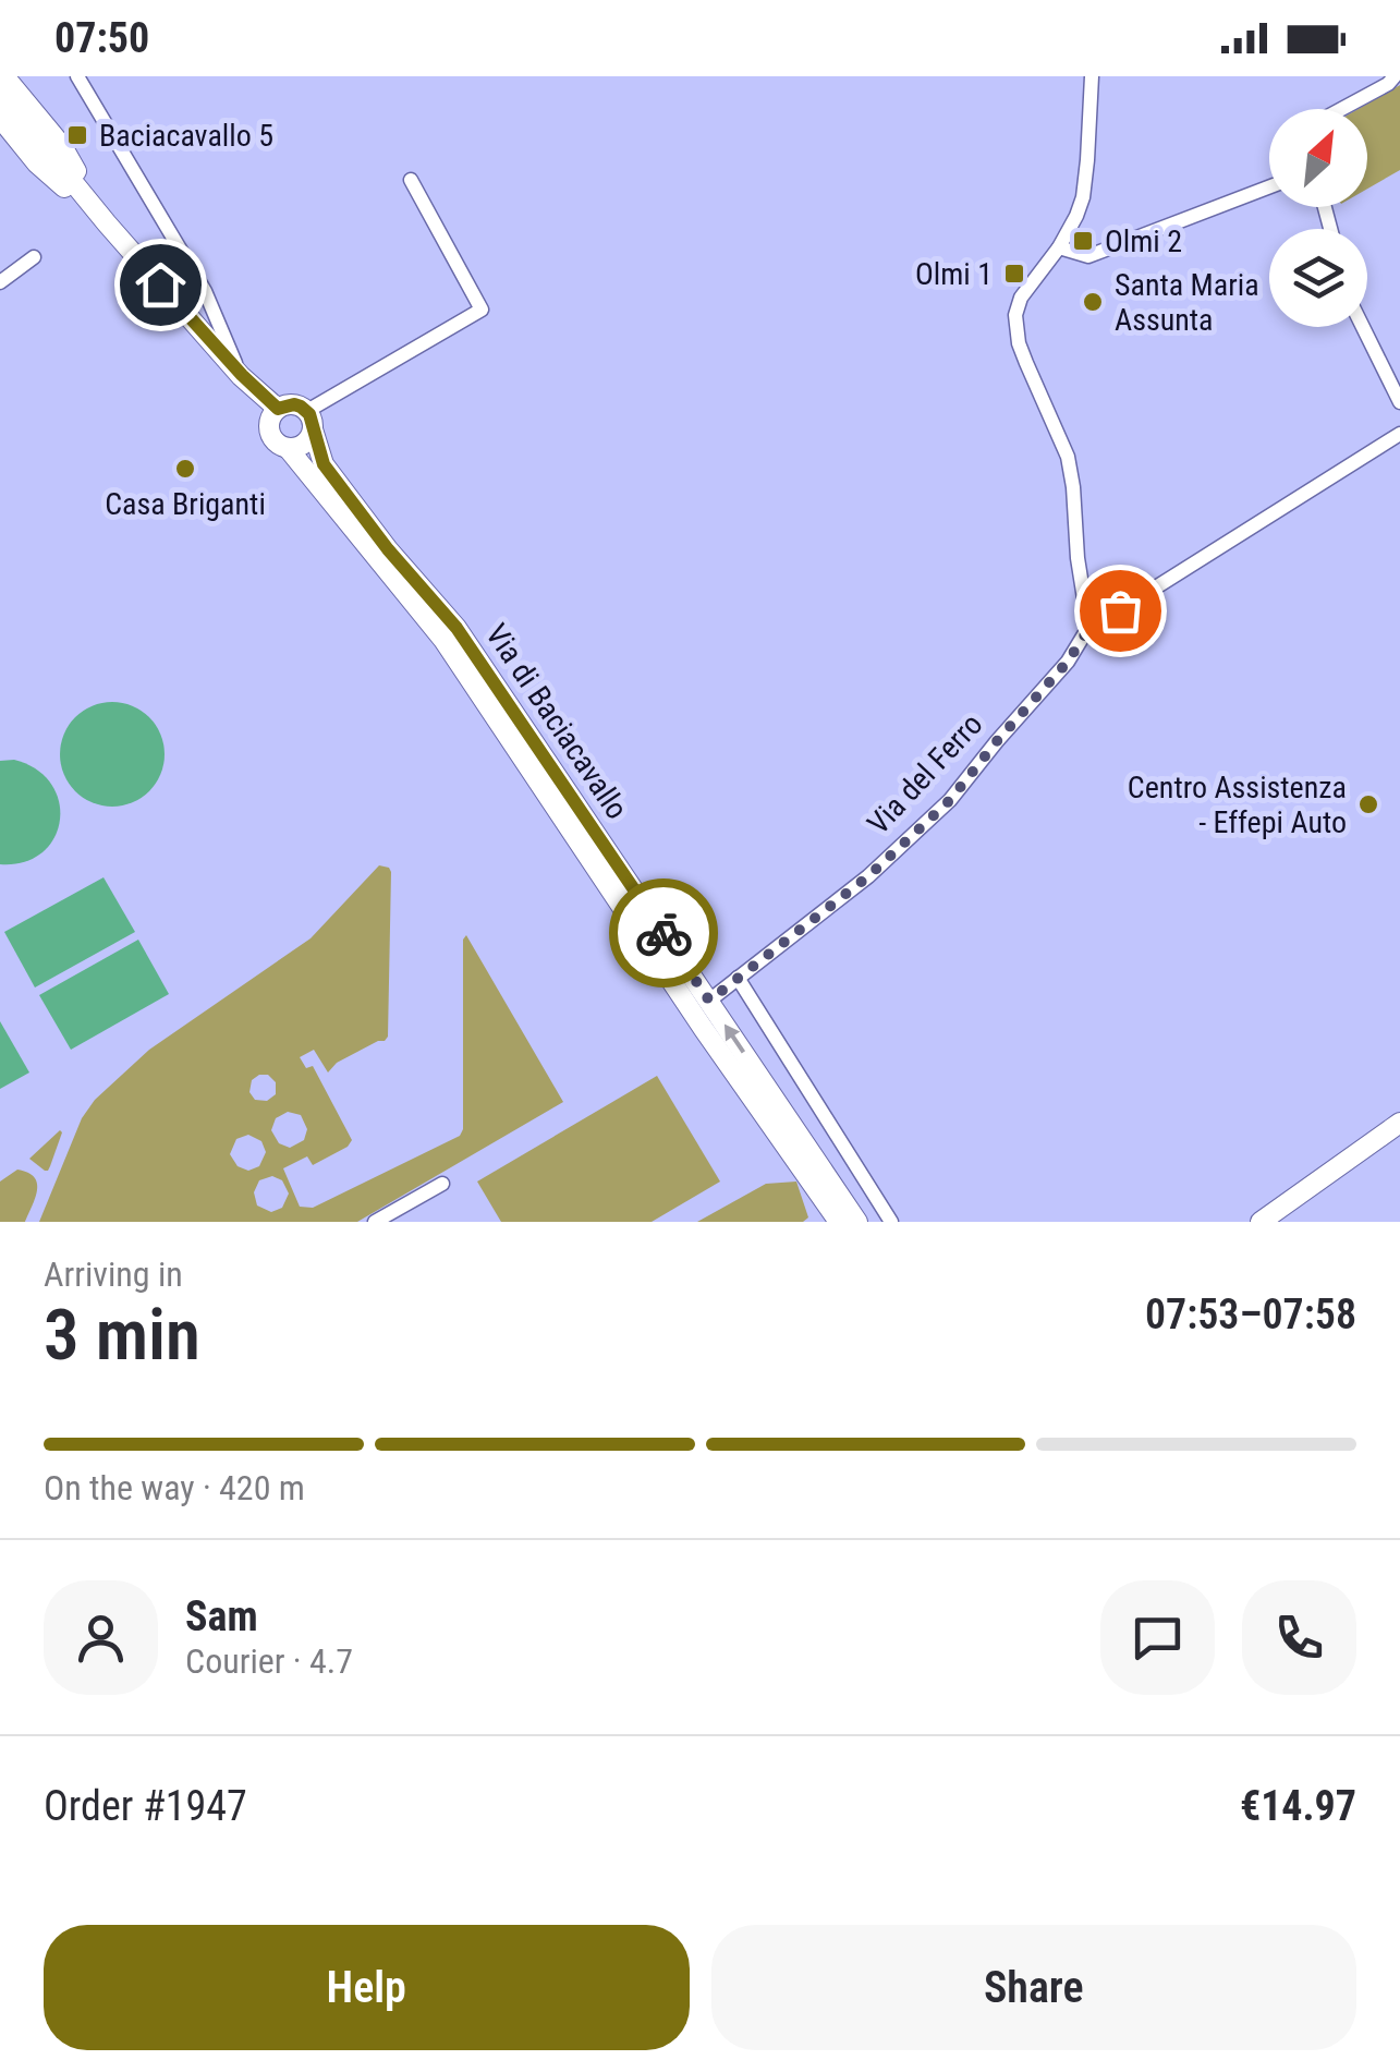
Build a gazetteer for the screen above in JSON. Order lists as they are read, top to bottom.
{
  "streets": {
    "main road": ["Via di Baciacavallo"],
    "street": ["Via del Ferro"]
  },
  "crossings": [
    ["Via di Baciacavallo", "Via del Ferro"]
  ],
  "places": {
    "transit": ["Baciacavallo 5", "Olmi 2", "Olmi 1"],
    "other": ["Santa Maria Assunta", "Casa Briganti", "Centro Assistenza - Effepi Auto"]
  },
  "north": "top right",
  "page": {
    "status": "07:50",
    "heading": ["3 min", "Arriving in", "07:53–07:58"],
    "panel": [
      "Sam",
      "Courier · 4.7",
      "Order #1947",
      "€14.97"
    ],
    "bar": "On the way · 420 m",
    "buttons": ["Help", "Share"]
  }
}
